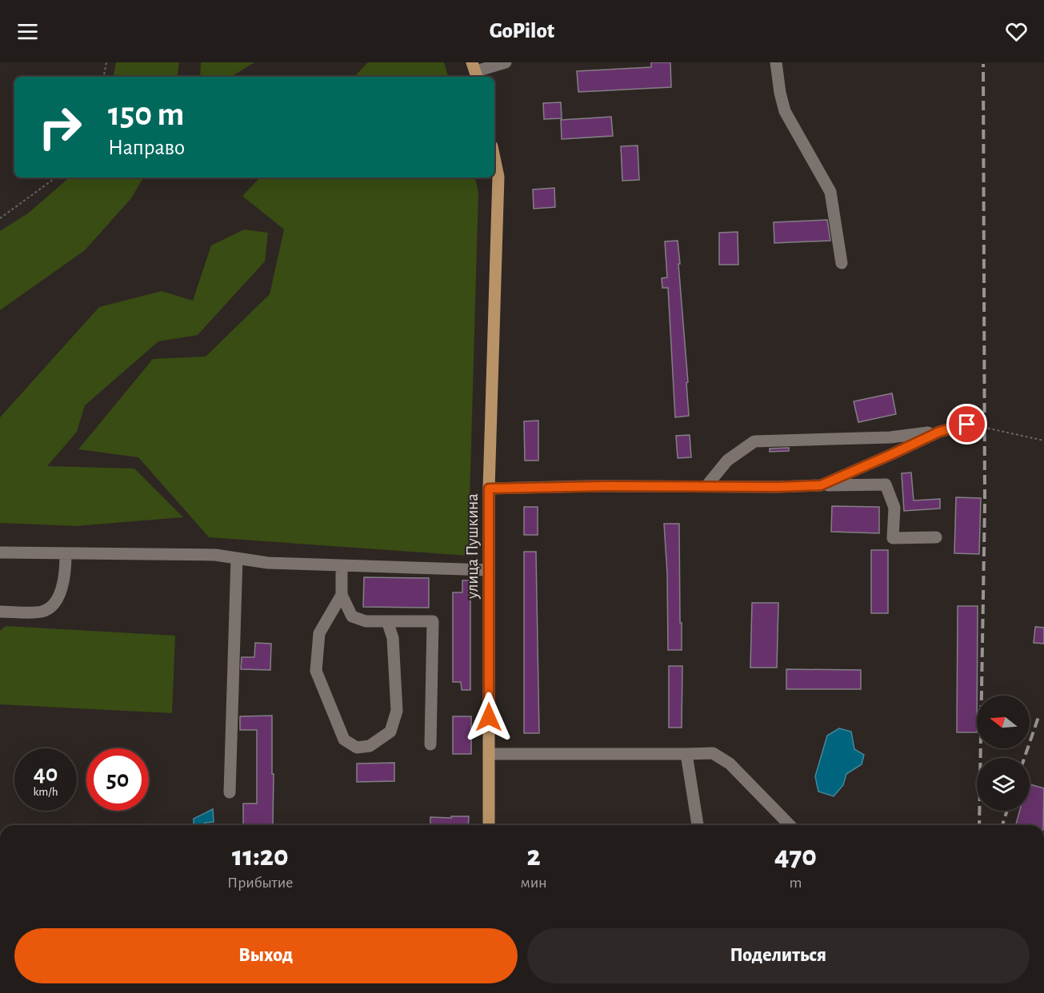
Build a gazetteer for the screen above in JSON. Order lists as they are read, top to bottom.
{
  "streets": {
    "main road": ["улица Пушкина"]
  },
  "north": "left",
  "page": {
    "header": "GoPilot",
    "turn": ["150 m", "Направо"],
    "speed": "40 km/h",
    "limit": "50",
    "eta": [
      "11:20",
      "Прибытие",
      "2",
      "мин",
      "470",
      "m"
    ],
    "buttons": ["Выход", "Поделиться"]
  }
}
